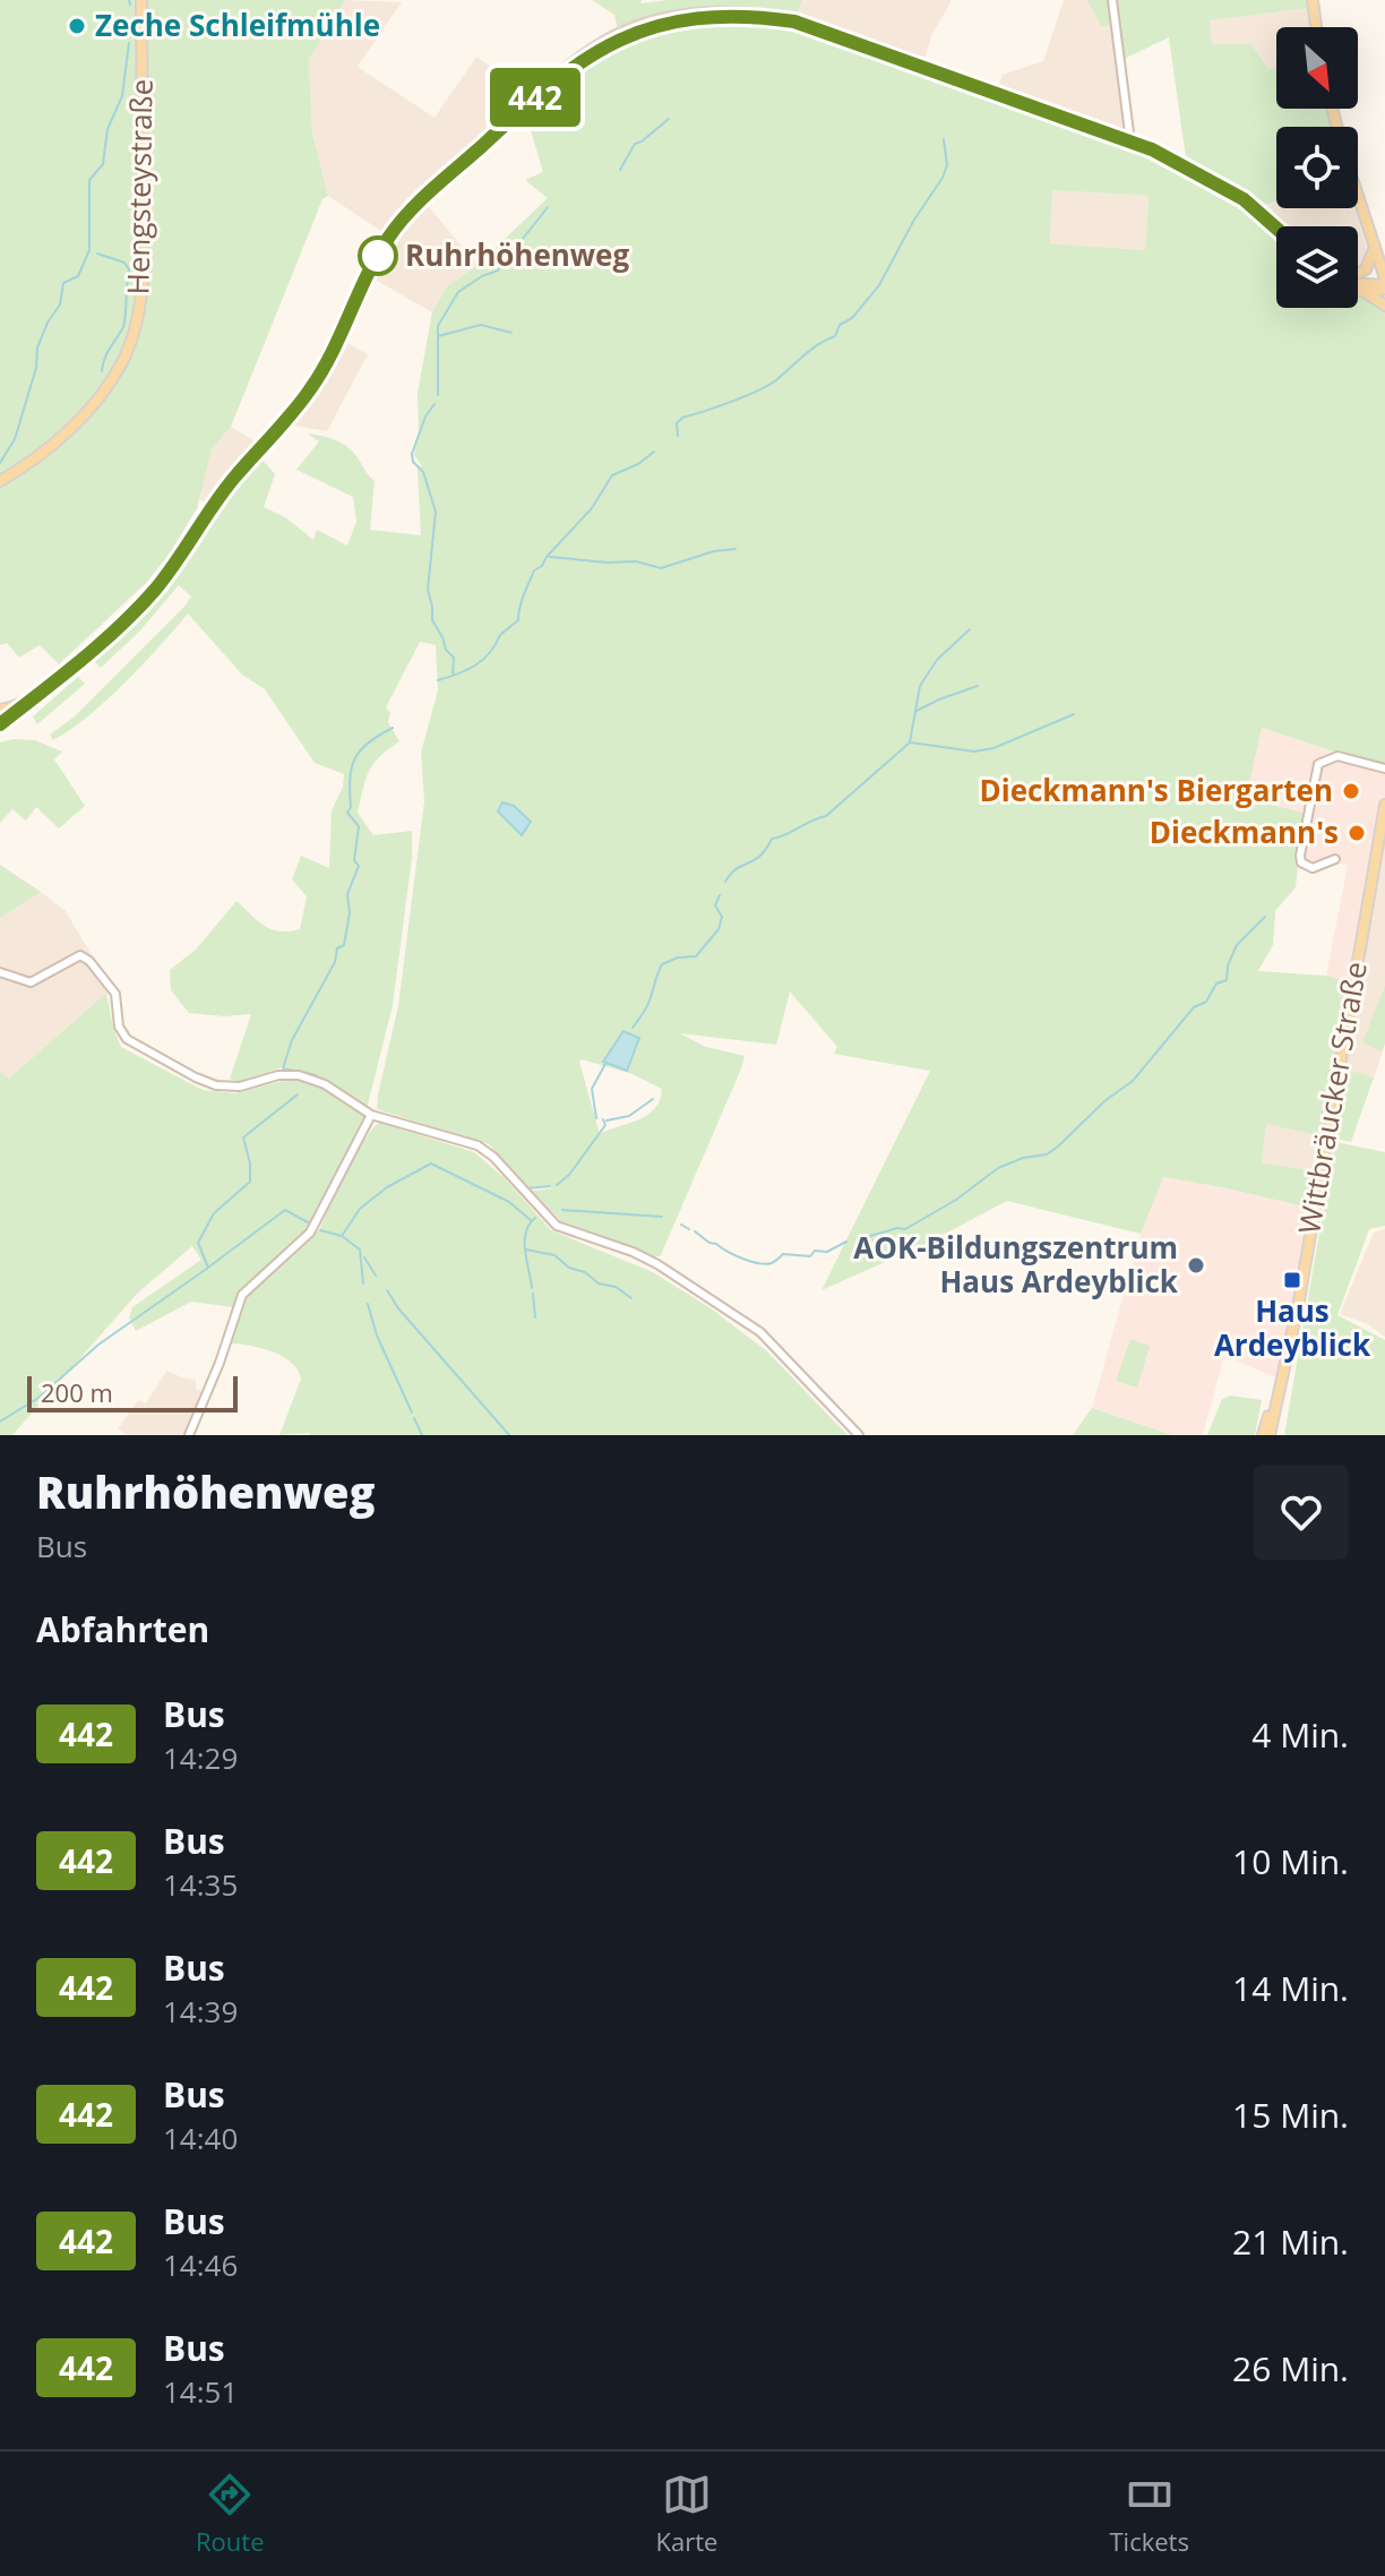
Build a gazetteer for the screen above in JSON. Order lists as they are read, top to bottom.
{
  "streets": {
    "main road": ["Hengsteystraße", "Wittbräucker Straße"]
  },
  "places": {
    "other": [
      "Zeche Schleifmühle",
      "Ruhrhöhenweg",
      "Dieckmann's Biergarten",
      "Dieckmann's",
      "AOK-Bildungszentrum Haus Ardeyblick"
    ],
    "transit": ["Haus Ardeyblick"]
  },
  "lines": ["bus line 442"],
  "scale_bar": "200 m",
  "north": "bottom right",
  "page": {
    "on_map": "442",
    "scale": "200 m",
    "heading": [
      ["Ruhrhöhenweg", "Bus"],
      "Abfahrten"
    ],
    "list": [
      {
        "mark": "442",
        "name": "Bus",
        "note": "14:29",
        "value": "4 Min."
      },
      {
        "mark": "442",
        "name": "Bus",
        "note": "14:35",
        "value": "10 Min."
      },
      {
        "mark": "442",
        "name": "Bus",
        "note": "14:39",
        "value": "14 Min."
      },
      {
        "mark": "442",
        "name": "Bus",
        "note": "14:40",
        "value": "15 Min."
      },
      {
        "mark": "442",
        "name": "Bus",
        "note": "14:46",
        "value": "21 Min."
      },
      {
        "mark": "442",
        "name": "Bus",
        "note": "14:51",
        "value": "26 Min."
      }
    ],
    "tabs": ["Route", "Karte", "Tickets"]
  }
}
